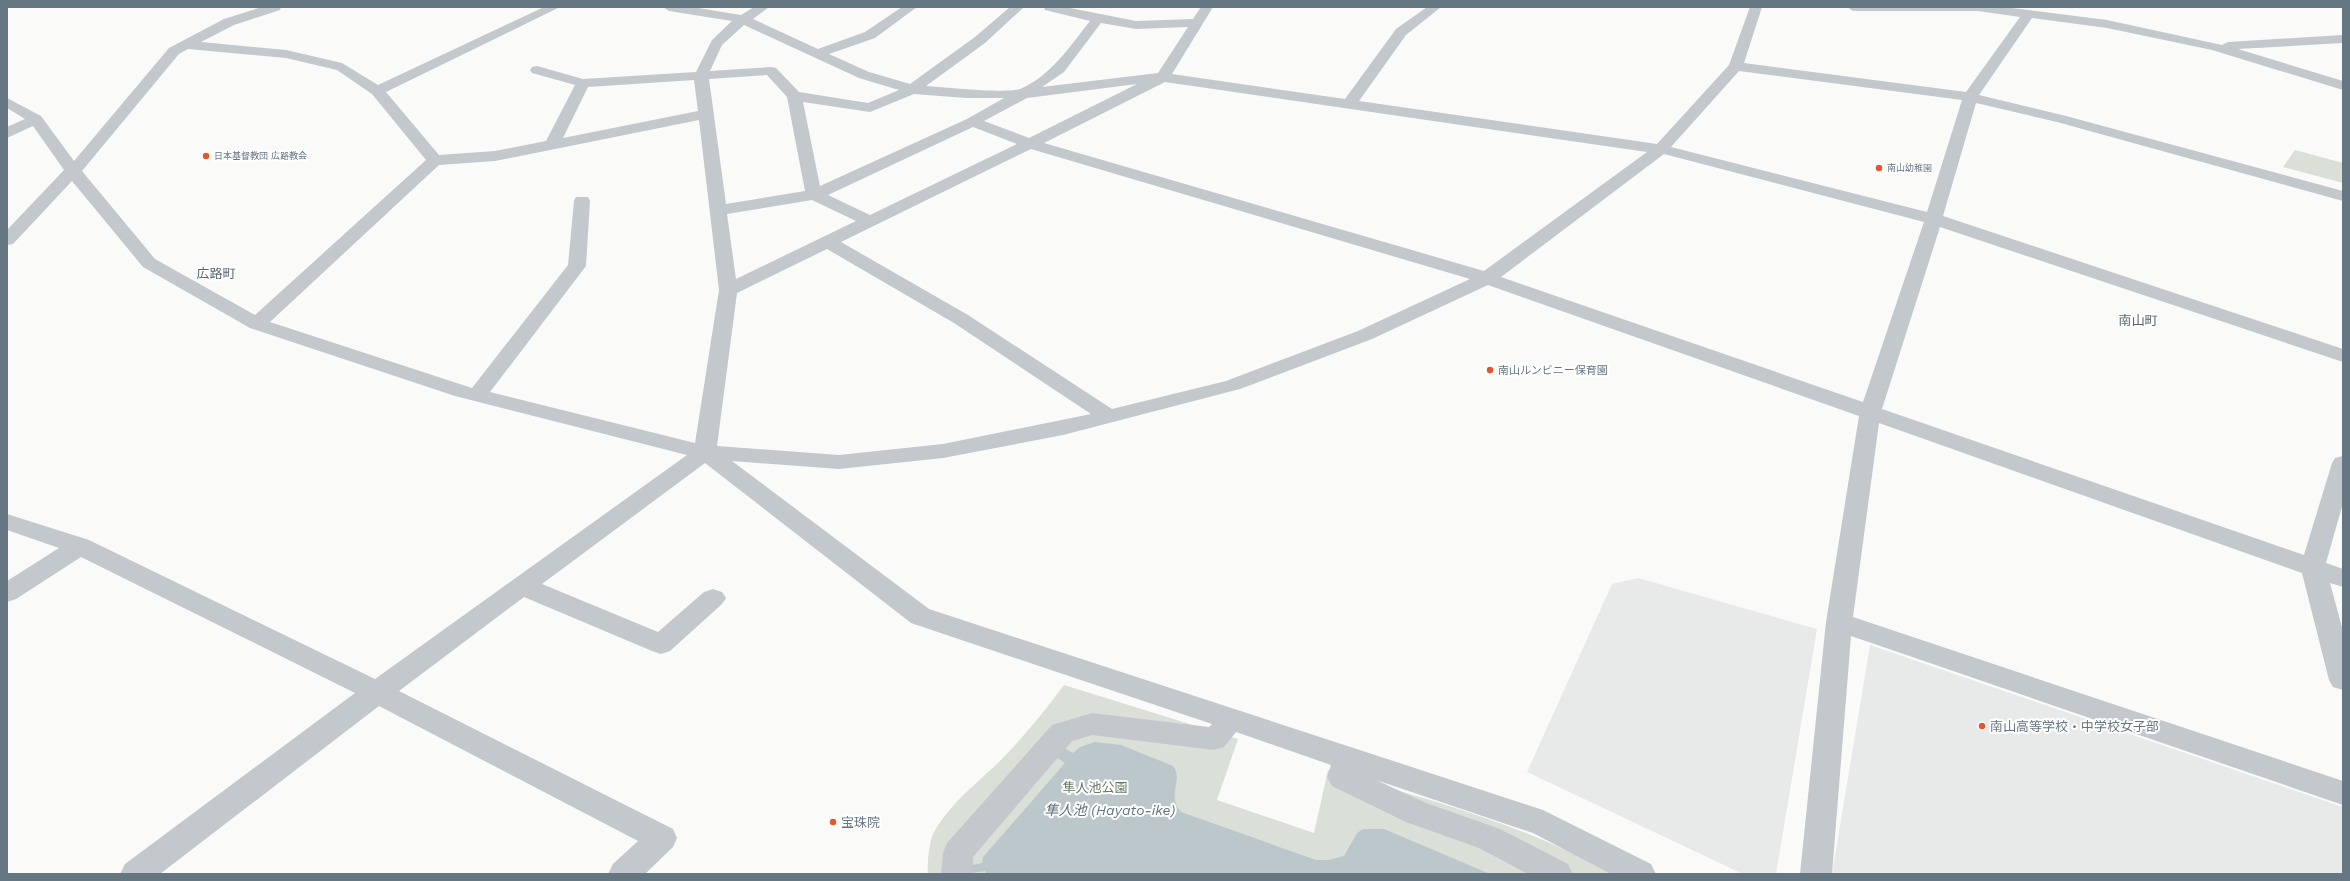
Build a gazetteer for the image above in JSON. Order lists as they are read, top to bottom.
{
  "districts": ["広路町", "南山町"],
  "water": ["隼人池 (Hayato-ike)"],
  "parks": ["隼人池公園"],
  "places": [
    "日本基督教団 広路教会",
    "南山幼稚園",
    "南山ルンビニー保育園",
    "南山高等学校・中学校女子部",
    "宝珠院"
  ]
}
